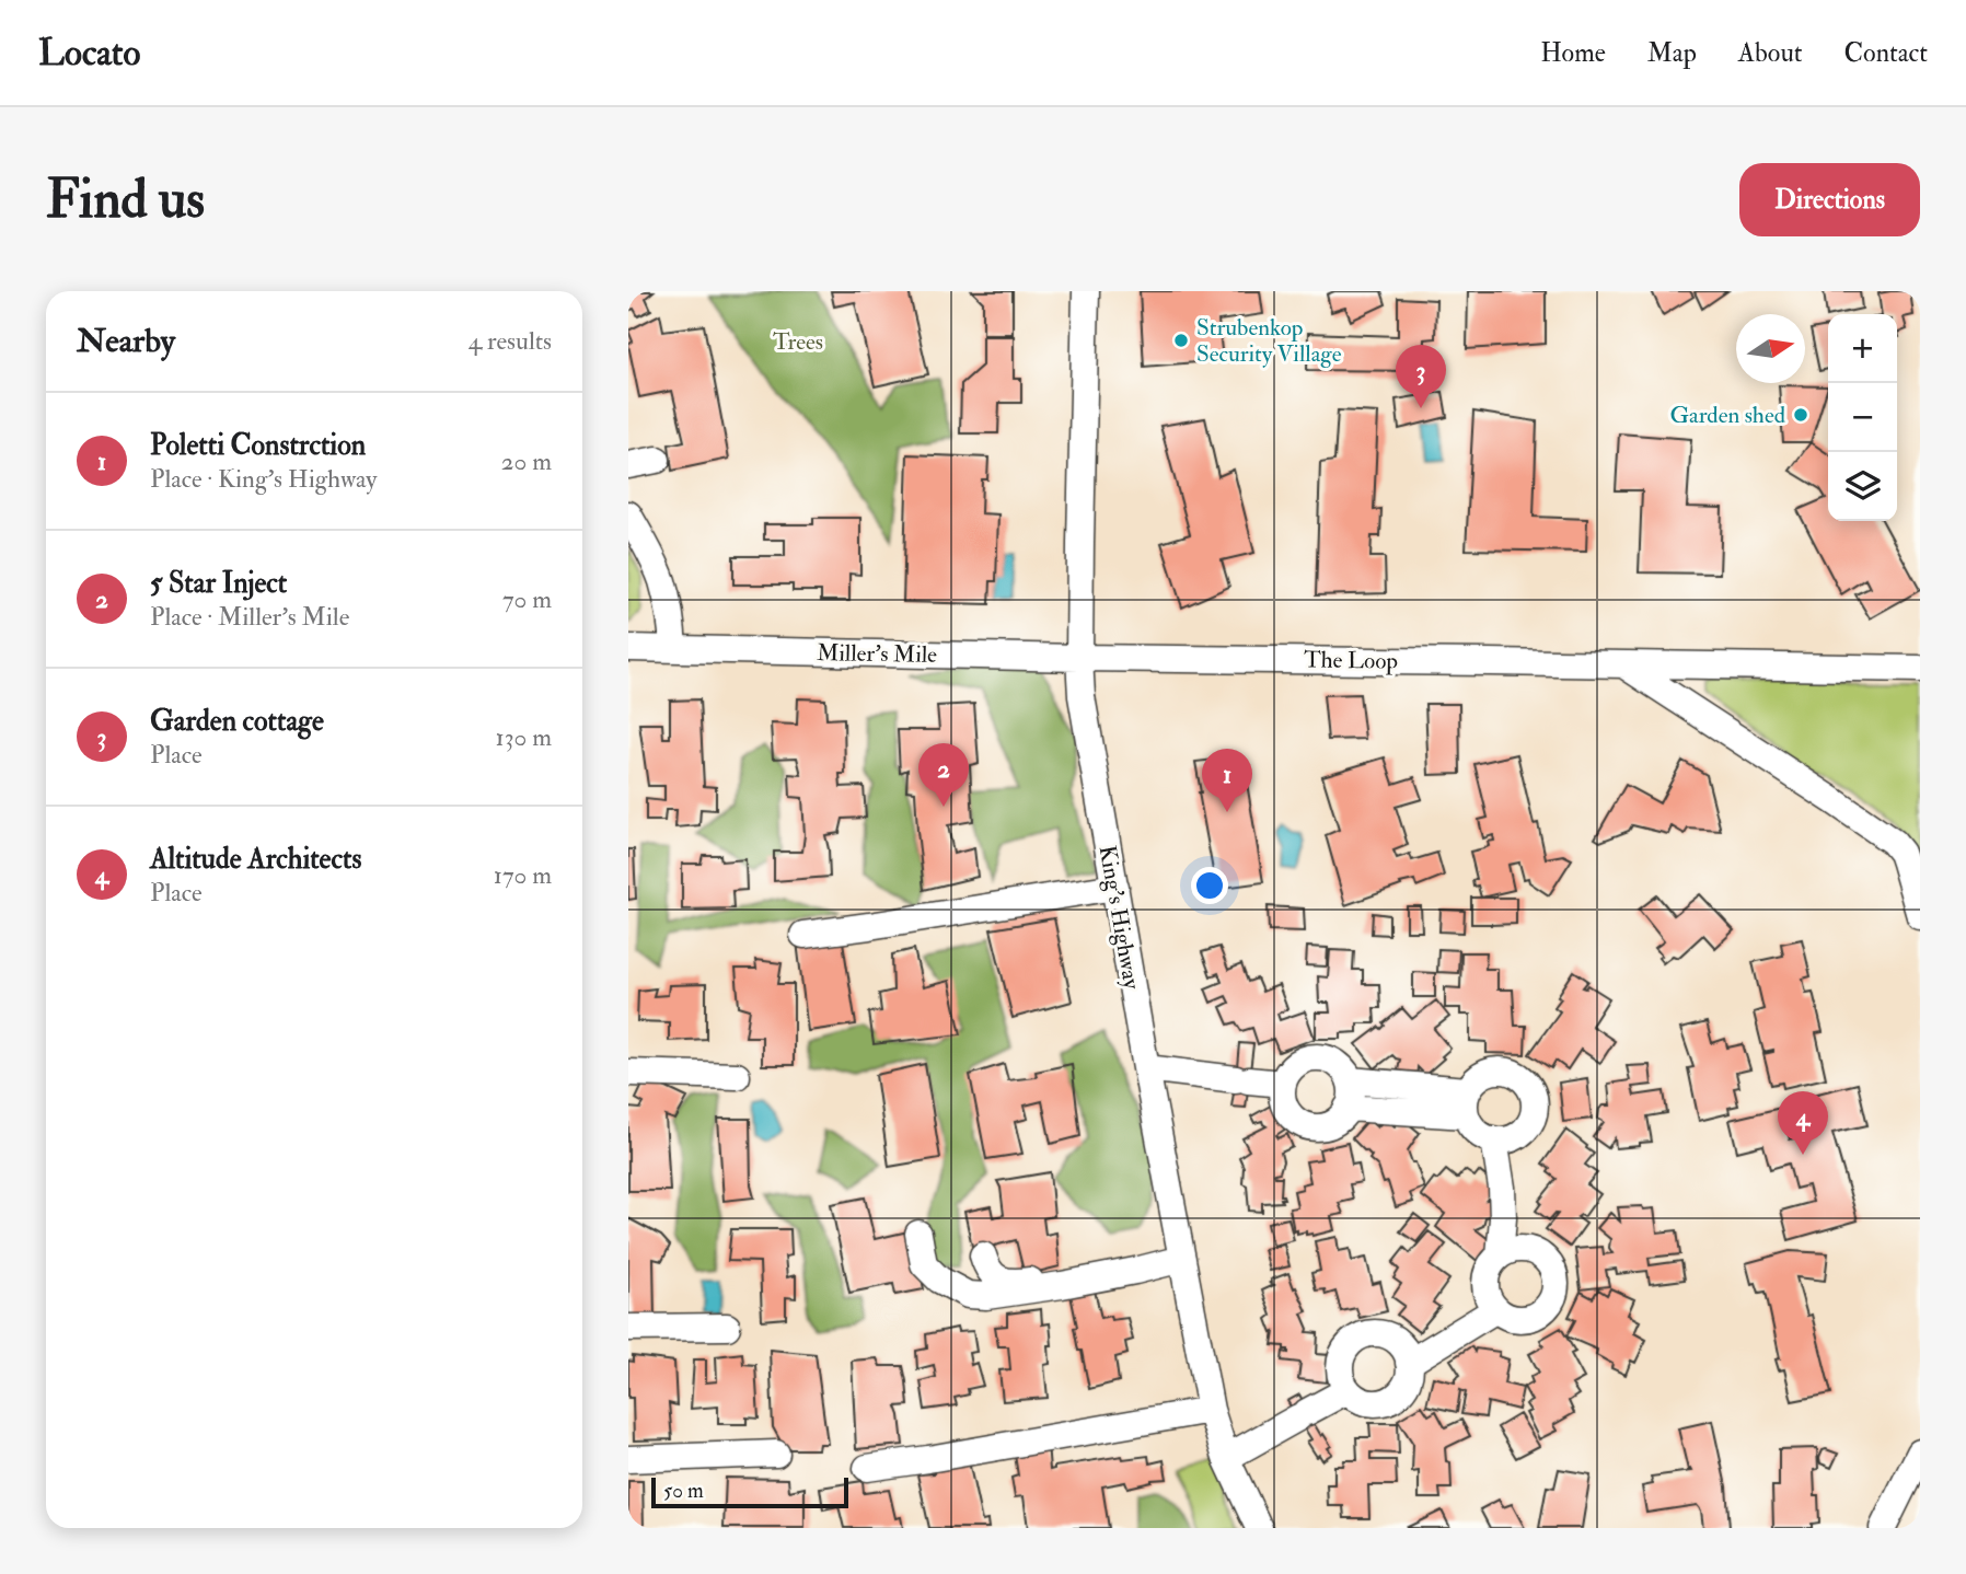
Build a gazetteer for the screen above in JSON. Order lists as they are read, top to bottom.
{
  "streets": {
    "street": ["Miller's Mile", "The Loop", "King's Highway"]
  },
  "crossings": [
    ["Miller's Mile", "The Loop"],
    ["Miller's Mile", "King's Highway"],
    ["The Loop", "King's Highway"]
  ],
  "parks": ["Trees"],
  "places": ["Strubenkop Security Village", "Garden shed"],
  "scale_bar": "50 m",
  "north": "right",
  "page": {
    "header": "Locato",
    "nav": [
      "Home",
      "Map",
      "About",
      "Contact"
    ],
    "buttons": "Directions",
    "title": "Find us",
    "heading": ["Nearby", "4 results"],
    "map_buttons": ["+", "−"],
    "pins": [
      "3",
      "2",
      "1",
      "4"
    ],
    "list": [
      {
        "mark": "1",
        "name": "Poletti Constrction",
        "note": "Place · King's Highway",
        "value": "20 m"
      },
      {
        "mark": "2",
        "name": "5 Star Inject",
        "note": "Place · Miller's Mile",
        "value": "70 m"
      },
      {
        "mark": "3",
        "name": "Garden cottage",
        "note": "Place",
        "value": "130 m"
      },
      {
        "mark": "4",
        "name": "Altitude Architects",
        "note": "Place",
        "value": "170 m"
      }
    ],
    "scale": "50 m"
  }
}
